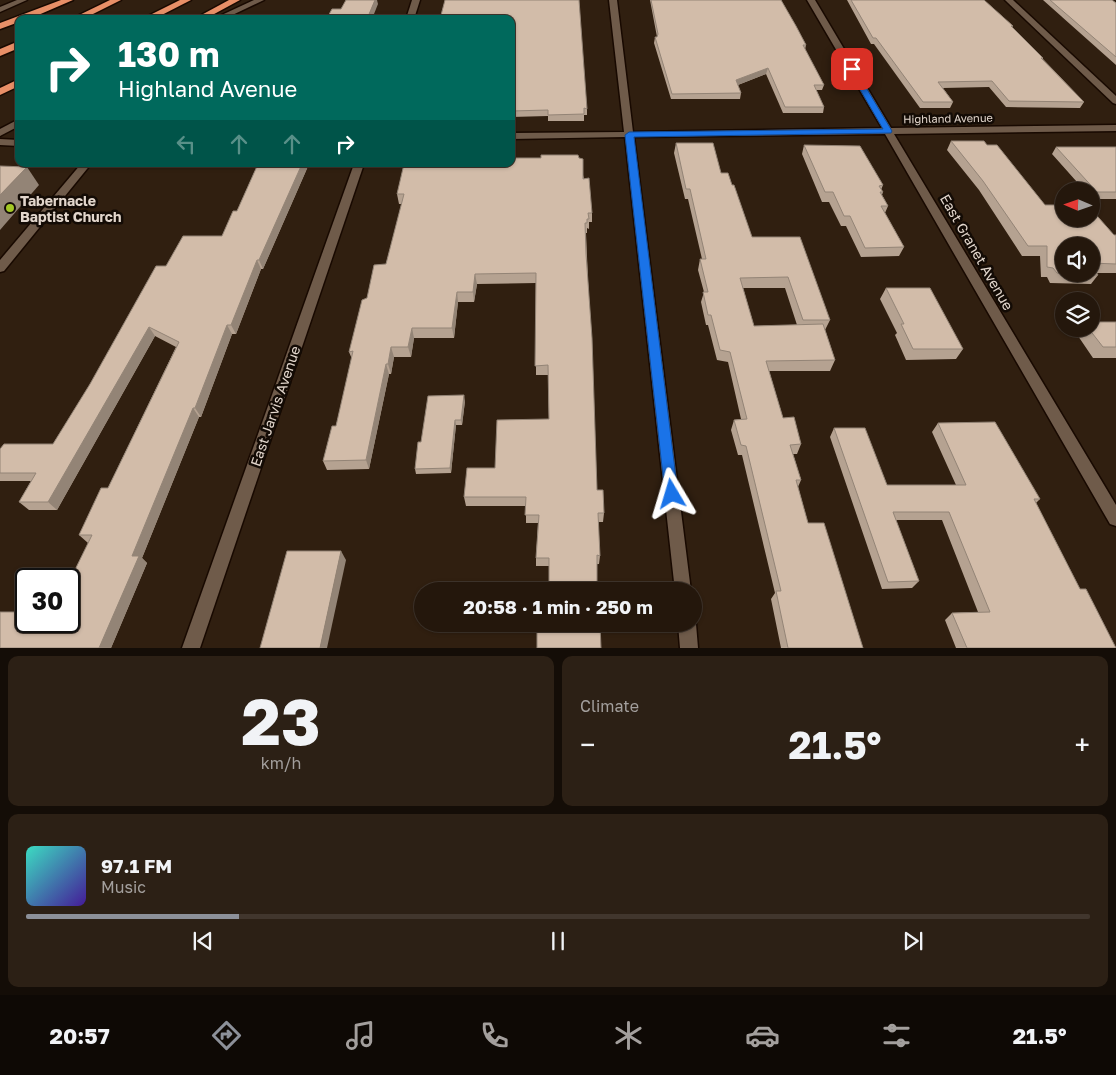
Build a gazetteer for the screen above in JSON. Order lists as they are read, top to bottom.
{
  "streets": {
    "street": ["Highland Avenue", "East Granet Avenue", "East Jarvis Avenue"]
  },
  "crossings": [
    ["Highland Avenue", "East Granet Avenue"]
  ],
  "places": ["Tabernacle Baptist Church"],
  "north": "left",
  "page": {
    "turn": ["130 m", "Highland Avenue"],
    "limit": "30",
    "trip": "20:58 · 1 min · 250 m",
    "tile": [
      ["23", "km/h"],
      "Climate"
    ],
    "heat": ["−", "21.5°", "+"],
    "song": ["97.1 FM", "Music"],
    "tabs": ["20:57", "21.5°"]
  }
}
